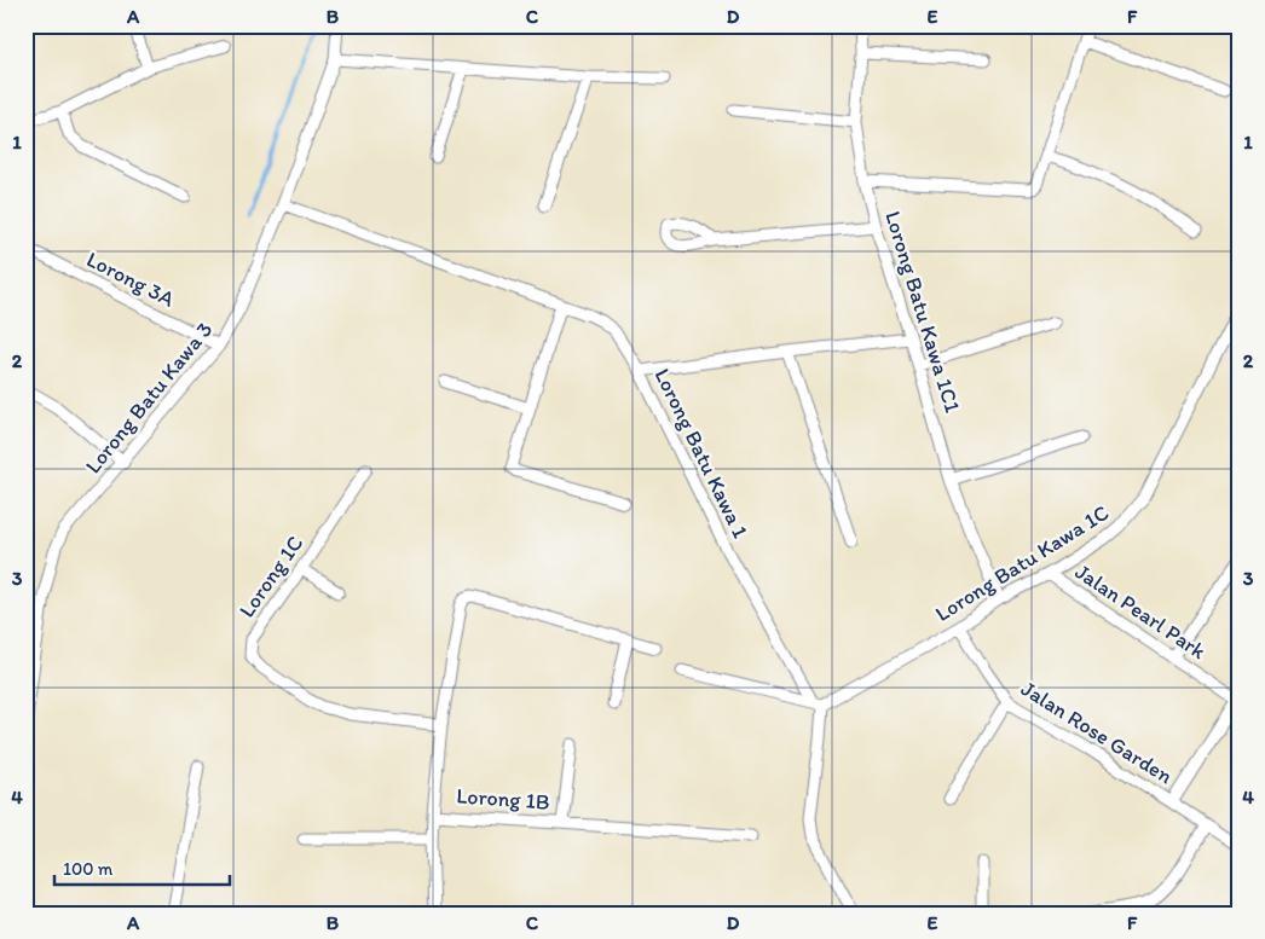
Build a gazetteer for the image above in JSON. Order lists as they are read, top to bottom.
{
  "streets": {
    "street": [
      "Lorong 3A",
      "Lorong Batu Kawa 1C1",
      "Lorong Batu Kawa 3",
      "Lorong Batu Kawa 1",
      "Lorong Batu Kawa 1C",
      "Lorong 1C",
      "Jalan Pearl Park",
      "Jalan Rose Garden",
      "Lorong 1B"
    ]
  },
  "crossings": [
    ["Lorong 3A", "Lorong Batu Kawa 3"],
    ["Lorong Batu Kawa 1C1", "Lorong Batu Kawa 1C"],
    ["Lorong Batu Kawa 3", "Lorong Batu Kawa 1"],
    ["Lorong Batu Kawa 1", "Lorong Batu Kawa 1C"],
    ["Lorong Batu Kawa 1C", "Jalan Pearl Park"],
    ["Lorong Batu Kawa 1C", "Jalan Rose Garden"],
    ["Lorong 1C", "Lorong 1B"]
  ],
  "scale_bar": "100 m",
  "grid": {
    "columns": [
      "A",
      "B",
      "C",
      "D",
      "E",
      "F"
    ],
    "rows": [
      "1",
      "2",
      "3",
      "4"
    ]
  }
}
